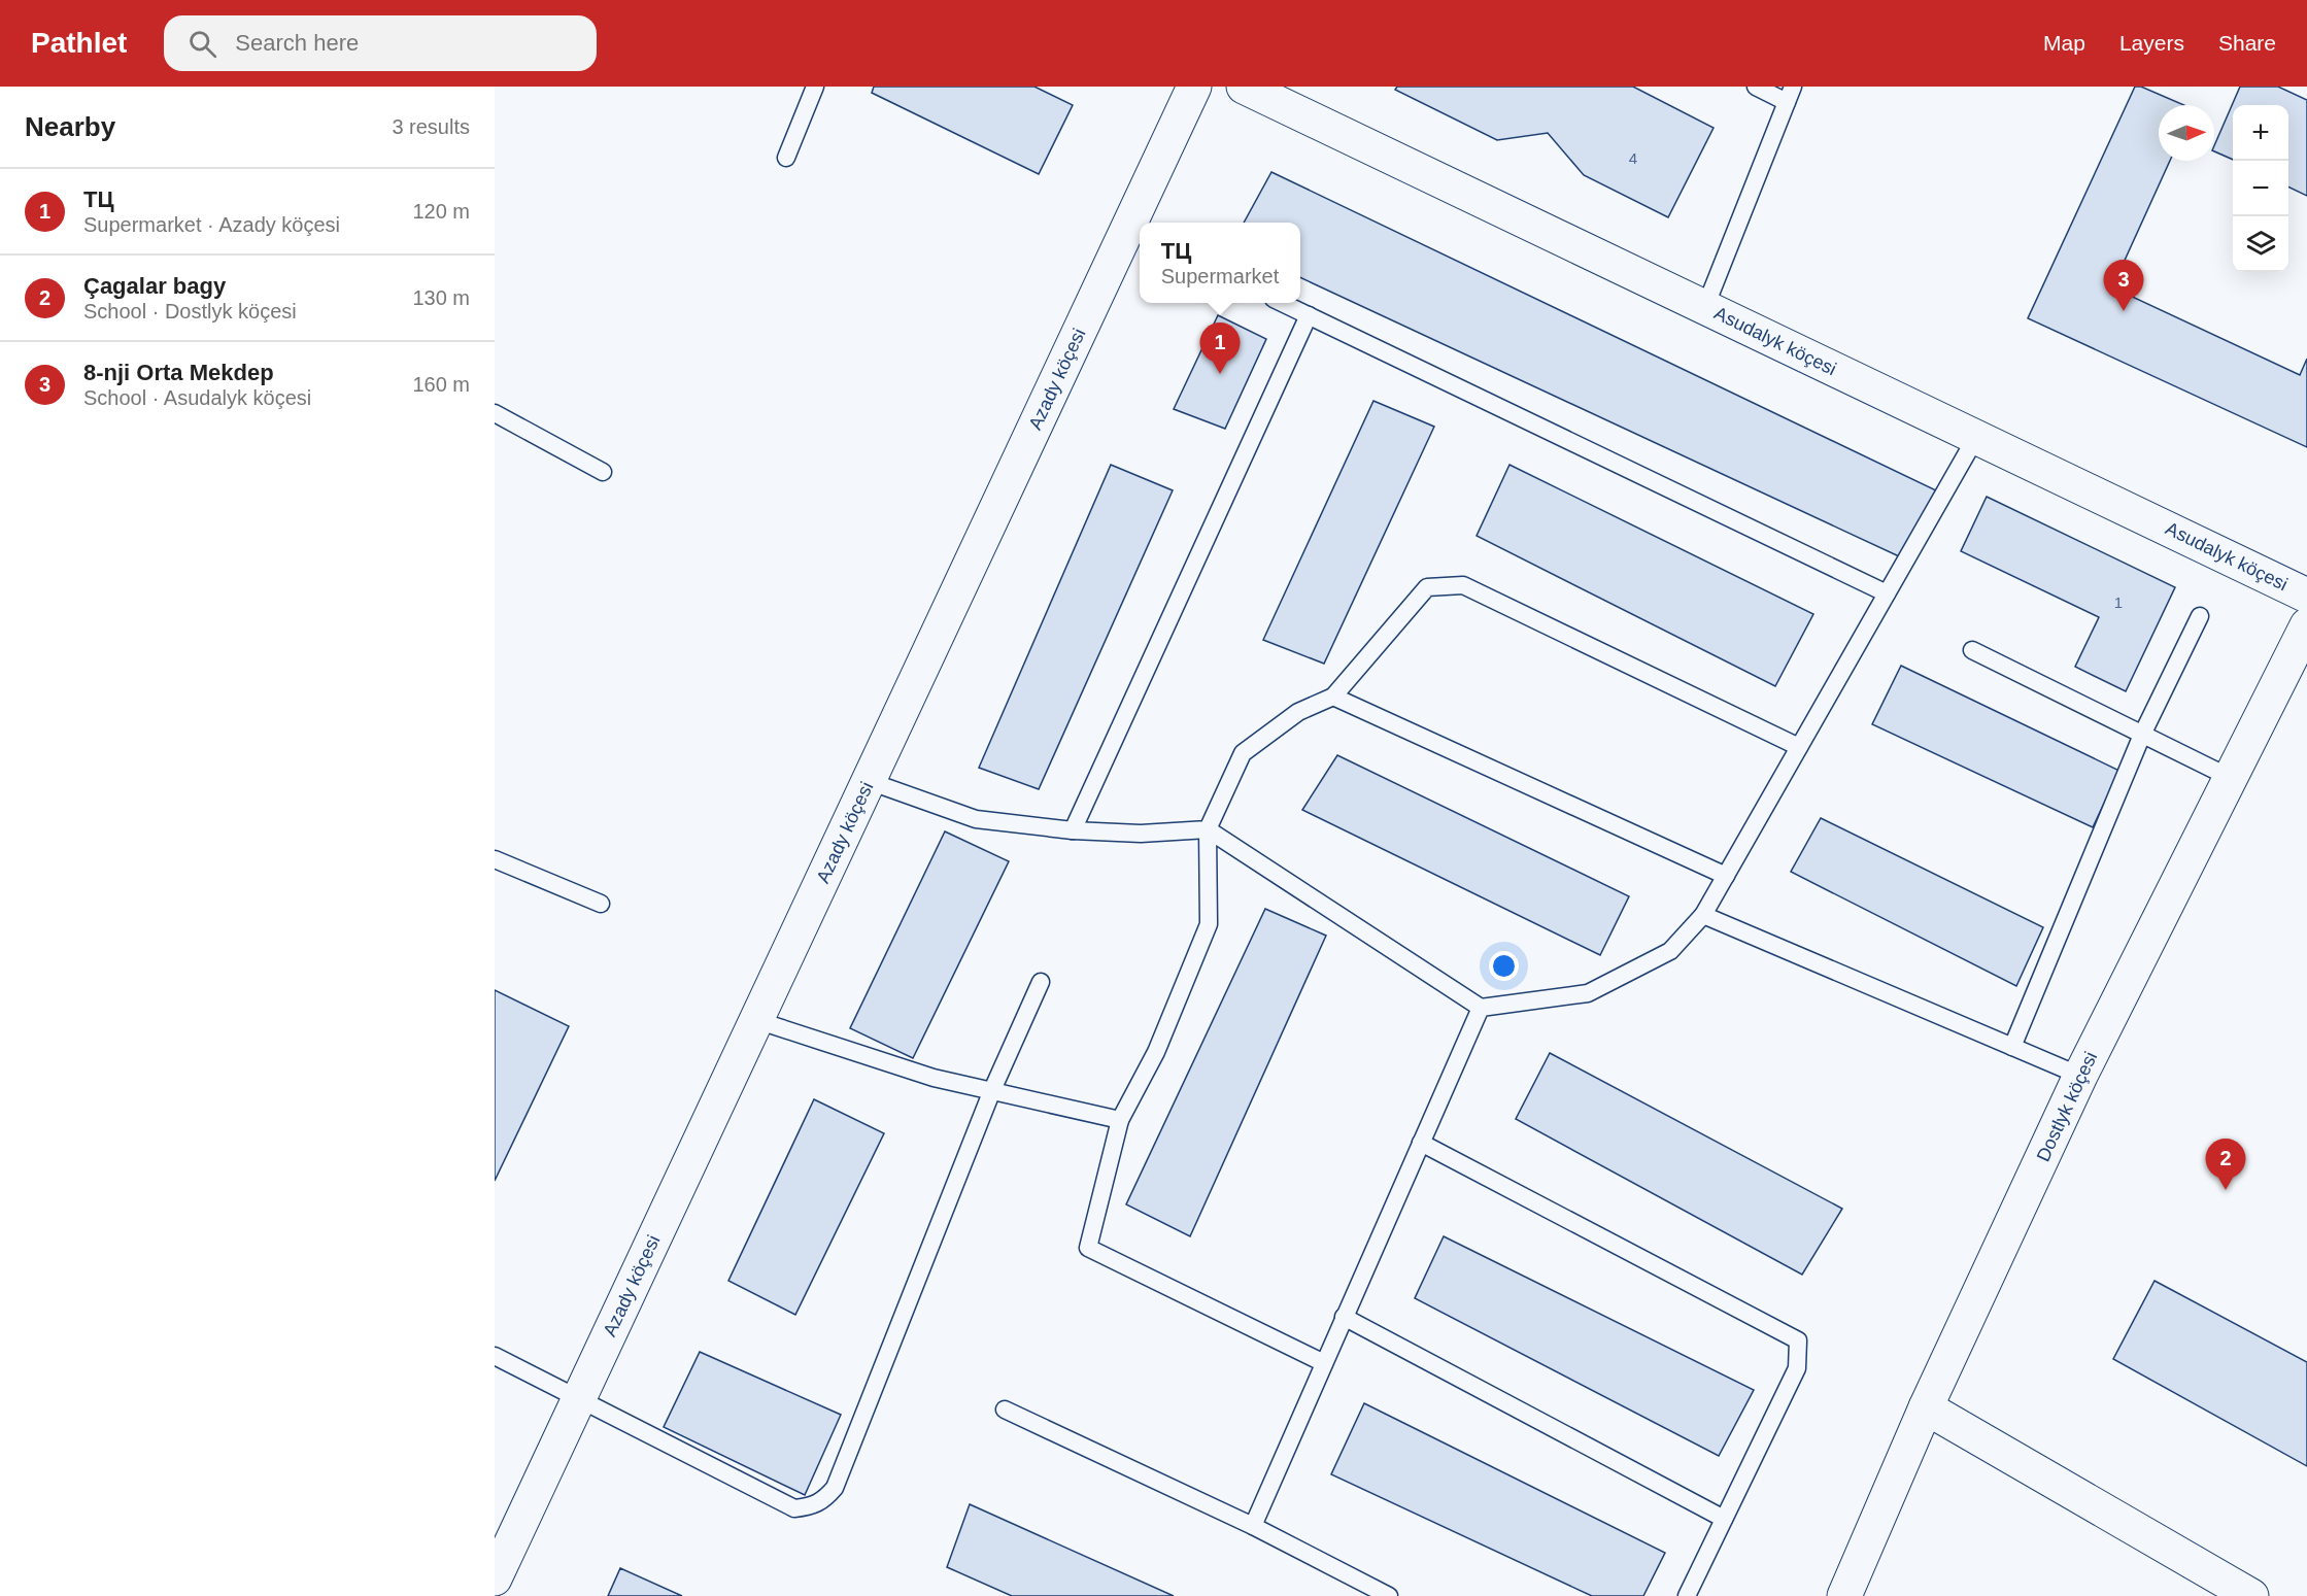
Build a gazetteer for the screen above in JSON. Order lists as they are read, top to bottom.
{
  "streets": {
    "street": ["Asudalyk köçesi", "Azady köçesi", "Dostlyk köçesi"]
  },
  "house_numbers": ["4", "1"],
  "north": "right",
  "page": {
    "header": "Pathlet",
    "search": "Search here",
    "nav": ["Map", "Layers", "Share"],
    "heading": ["Nearby", "3 results"],
    "map_buttons": ["+", "−"],
    "list": [
      {
        "mark": "1",
        "name": "ТЦ",
        "note": "Supermarket · Azady köçesi",
        "value": "120 m"
      },
      {
        "mark": "2",
        "name": "Çagalar bagy",
        "note": "School · Dostlyk köçesi",
        "value": "130 m"
      },
      {
        "mark": "3",
        "name": "8-nji Orta Mekdep",
        "note": "School · Asudalyk köçesi",
        "value": "160 m"
      }
    ],
    "popup": ["ТЦ", "Supermarket"],
    "pins": ["3", "1", "2"]
  }
}
